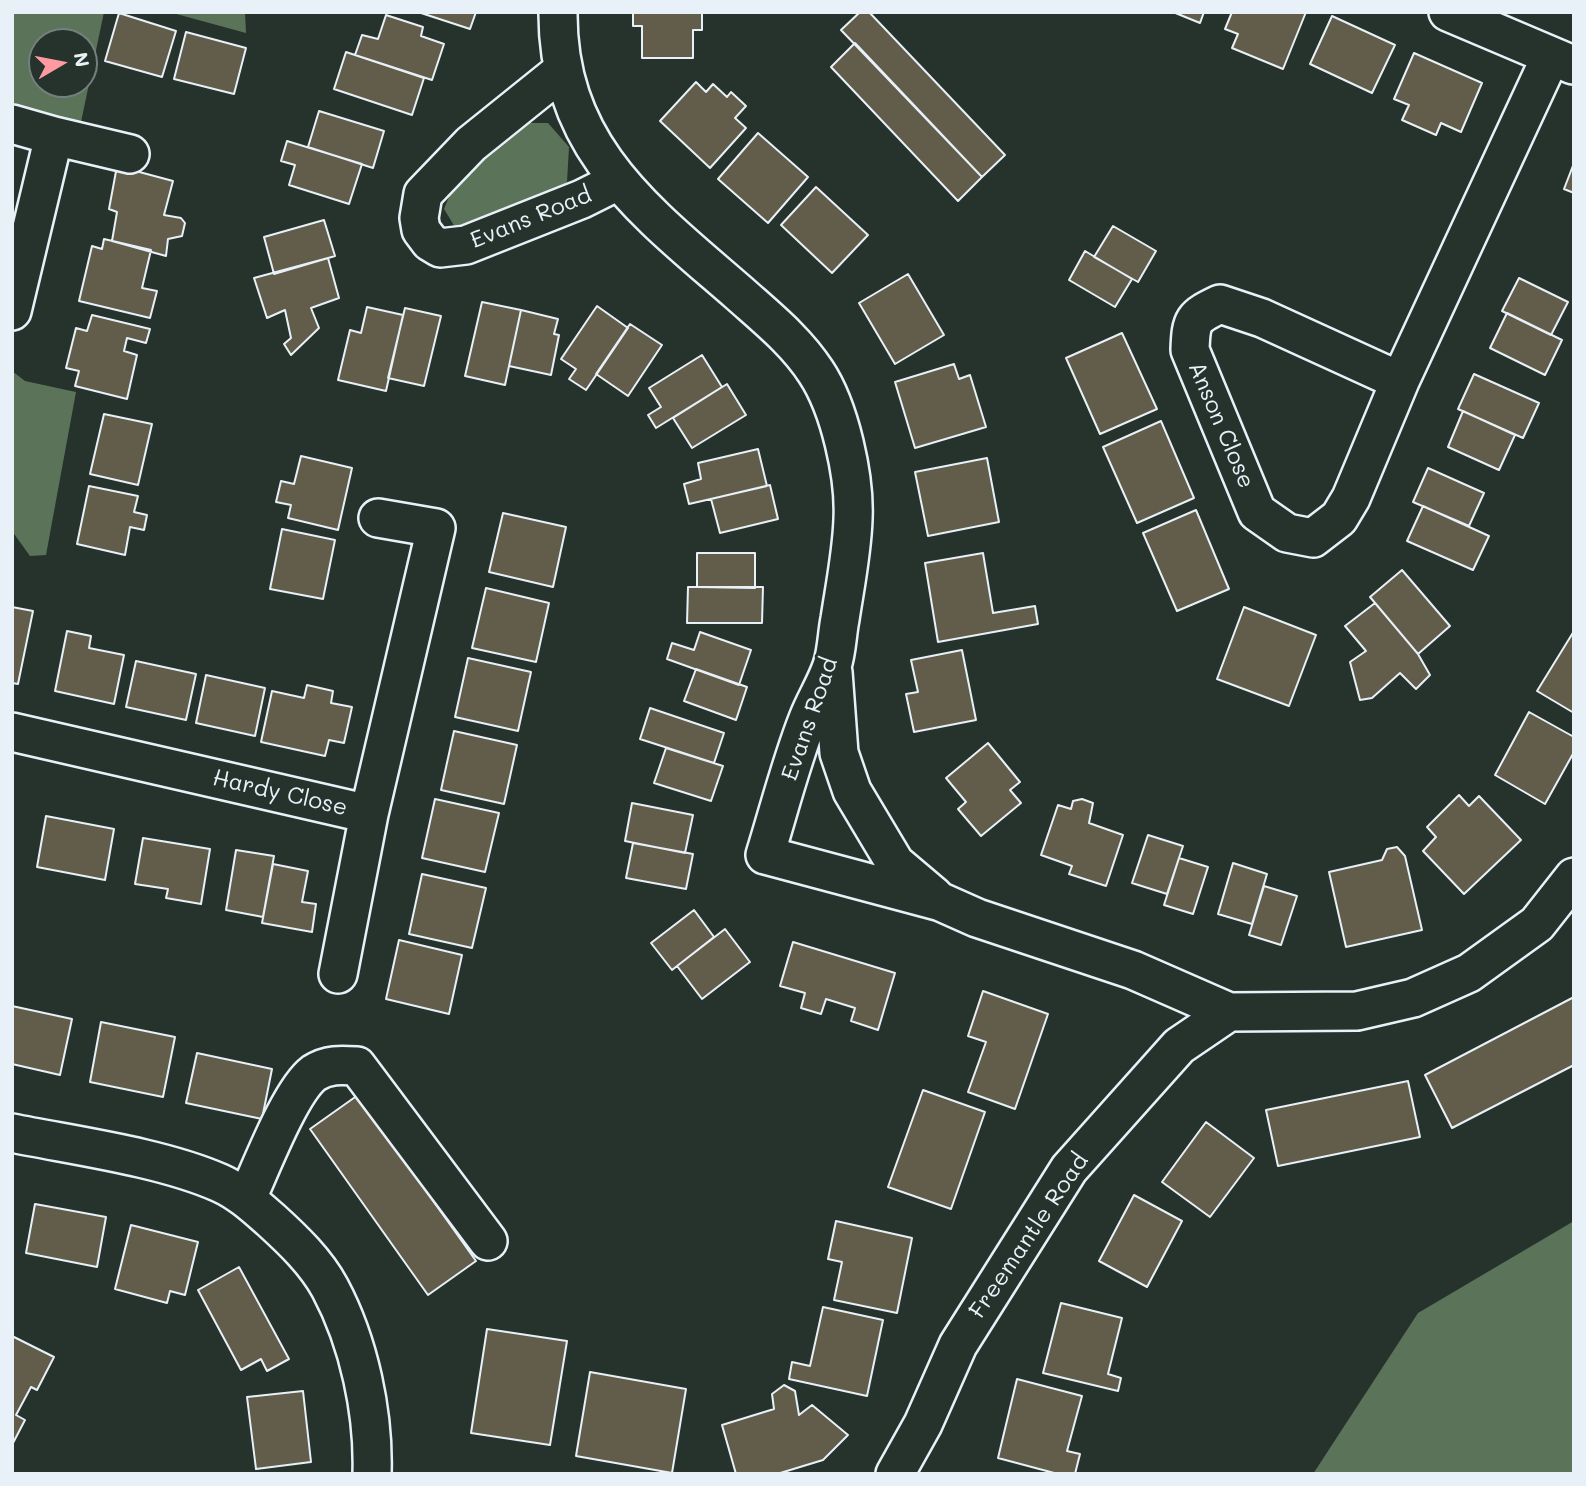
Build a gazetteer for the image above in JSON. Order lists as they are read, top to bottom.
{
  "streets": {
    "street": [
      "Evans Road",
      "Anson Close",
      "Hardy Close",
      "Freemantle Road"
    ]
  },
  "crossings": [
    ["Evans Road", "Freemantle Road"]
  ],
  "north": "right"
}
